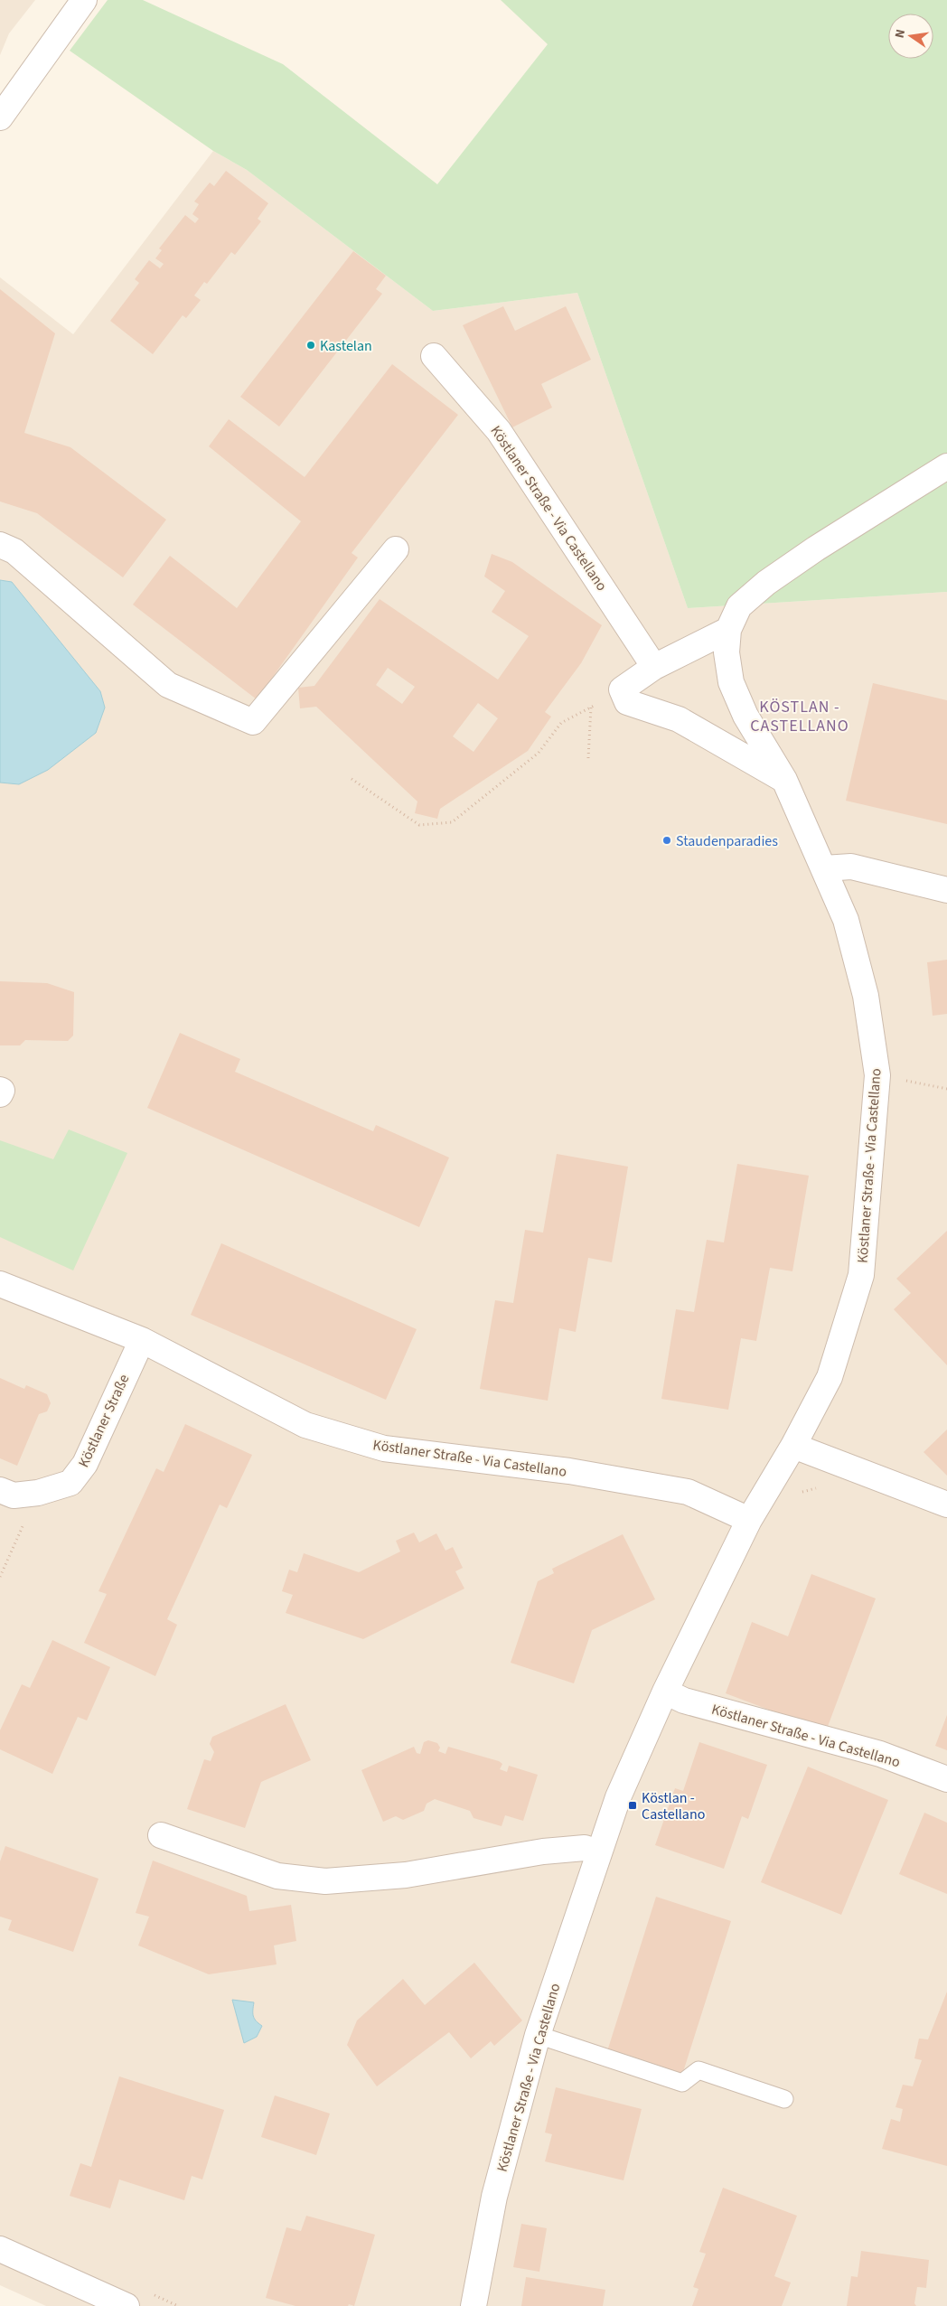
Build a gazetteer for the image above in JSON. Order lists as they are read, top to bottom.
{
  "streets": {
    "street": ["Köstlaner Straße - Via Castellano", "Köstlaner Straße"]
  },
  "crossings": [
    ["Köstlaner Straße - Via Castellano", "Köstlaner Straße"]
  ],
  "districts": ["KÖSTLAN - CASTELLANO"],
  "places": {
    "other": ["Kastelan", "Staudenparadies"],
    "transit": ["Köstlan - Castellano"]
  },
  "north": "left"
}
